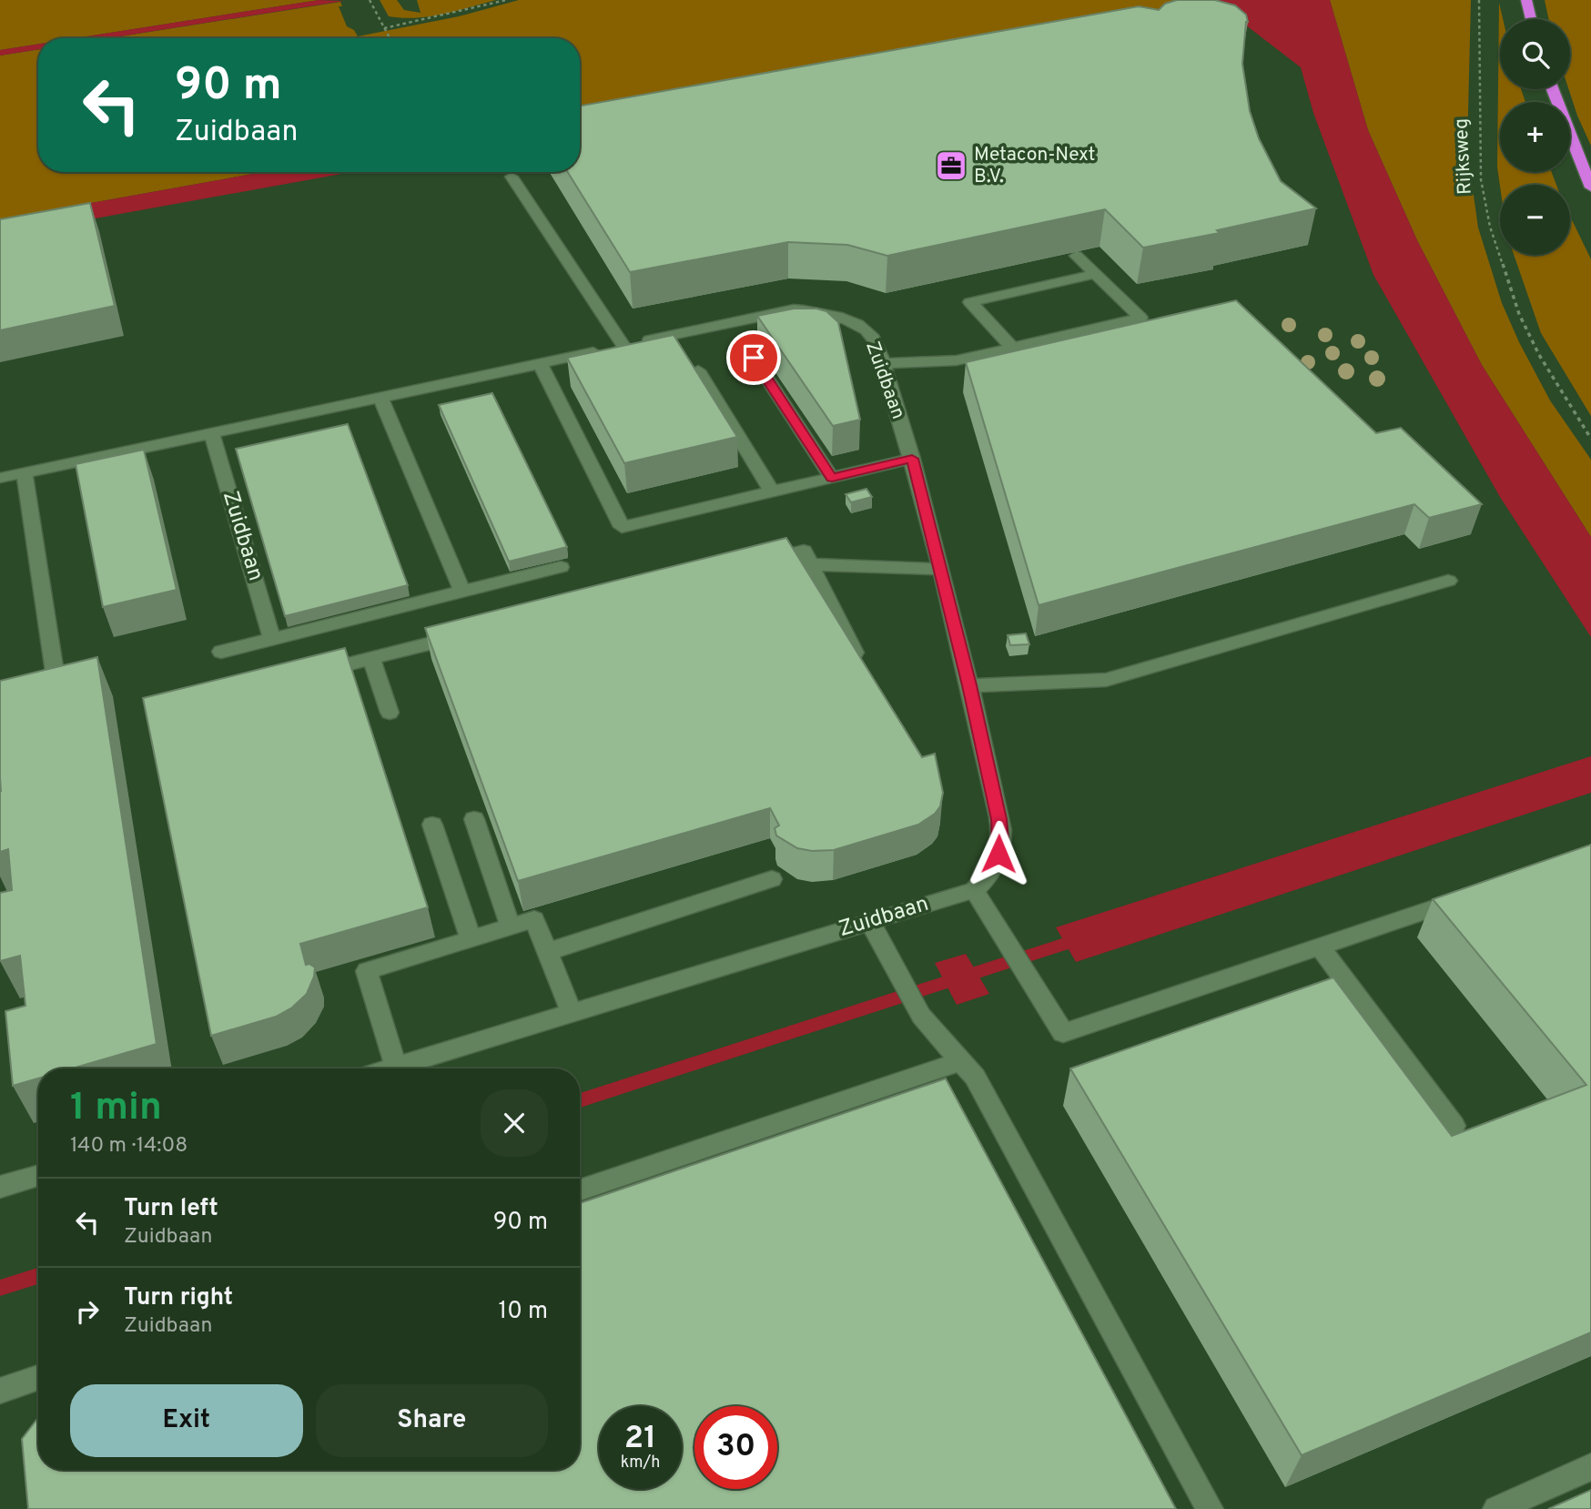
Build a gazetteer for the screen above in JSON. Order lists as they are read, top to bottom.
{
  "streets": {
    "street": ["Zuidbaan"],
    "path": ["Rijksweg"]
  },
  "places": {
    "office": ["Metacon-Next B.V."]
  },
  "page": {
    "map_buttons": ["+", "−"],
    "turn": ["90 m", "Zuidbaan"],
    "heading": ["1 min", "140 m · 14:08"],
    "list": [
      {
        "name": "Turn left",
        "note": "Zuidbaan",
        "value": "90 m"
      },
      {
        "name": "Turn right",
        "note": "Zuidbaan",
        "value": "10 m"
      }
    ],
    "buttons": ["Exit", "Share"],
    "speed": "21 km/h",
    "limit": "30"
  }
}
